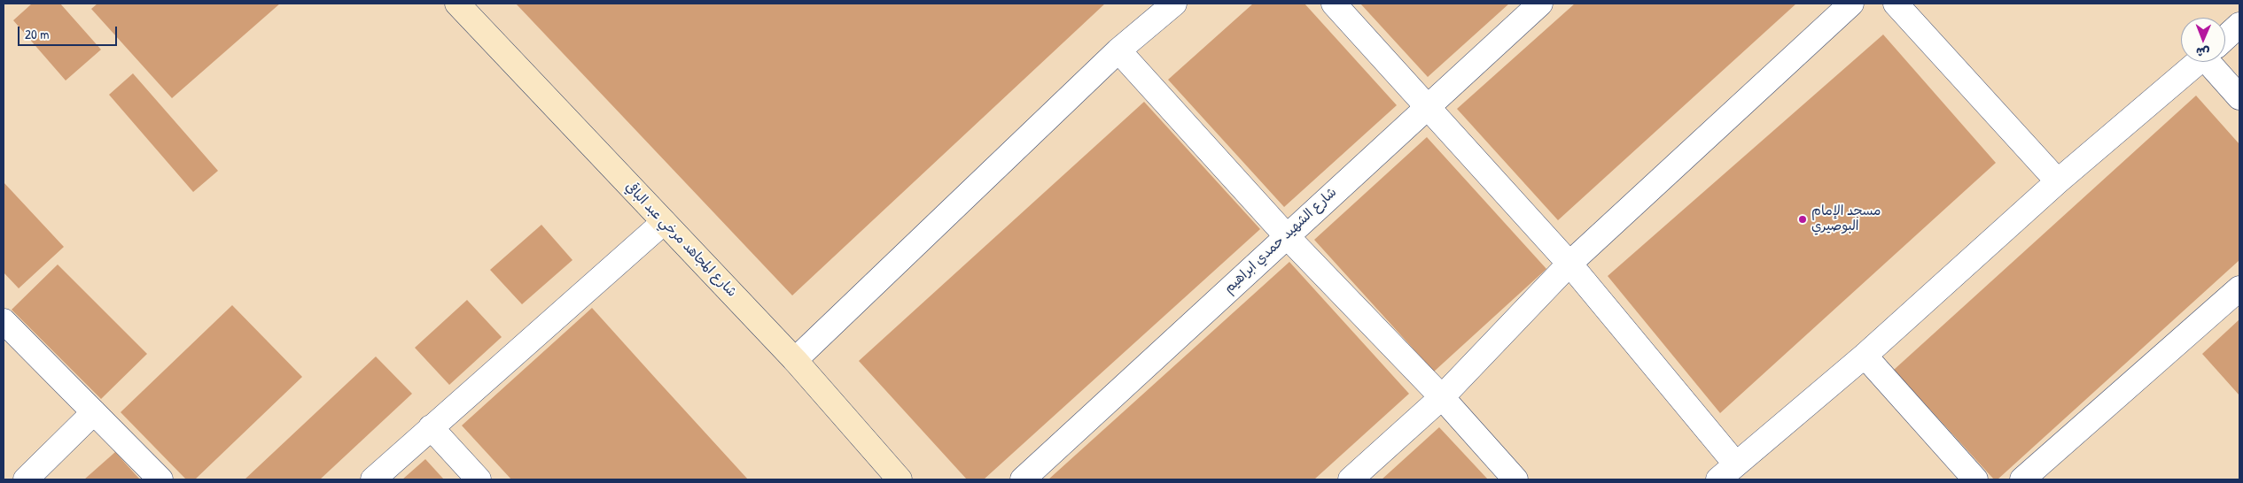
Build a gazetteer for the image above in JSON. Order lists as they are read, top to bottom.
{
  "streets": {
    "street": ["شارع المجاهد مرخي عبد الباقي", "شارع الشهيد حمدي ابراهيم"]
  },
  "places": ["مسجد الإمام البوصيري"],
  "scale_bar": "20 m",
  "north": "bottom"
}
